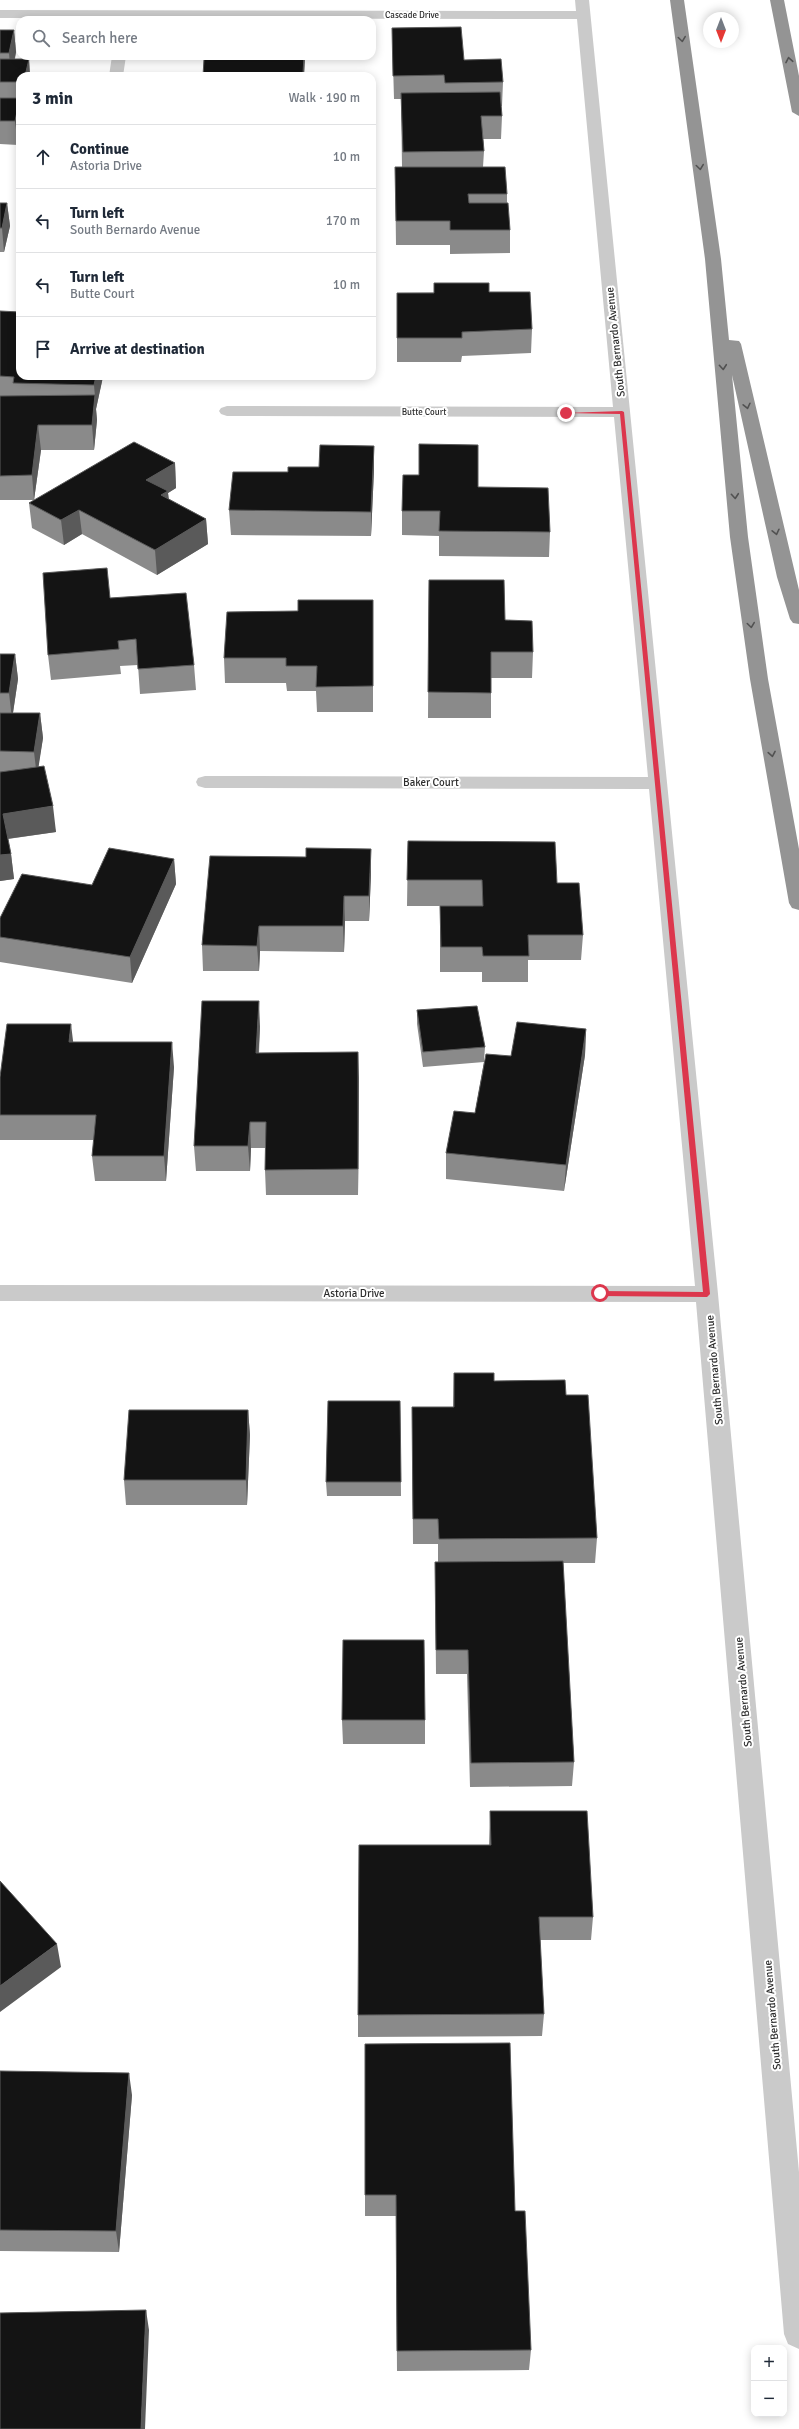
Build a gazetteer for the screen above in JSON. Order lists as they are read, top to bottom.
{
  "streets": {
    "street": [
      "Cascade Drive",
      "South Bernardo Avenue",
      "Butte Court",
      "Baker Court",
      "Astoria Drive"
    ]
  },
  "crossings": [
    ["Cascade Drive", "South Bernardo Avenue"],
    ["South Bernardo Avenue", "Butte Court"],
    ["South Bernardo Avenue", "Baker Court"],
    ["South Bernardo Avenue", "Astoria Drive"]
  ],
  "north": "bottom",
  "page": {
    "search": "Search here",
    "heading": ["3 min", "Walk · 190 m"],
    "list": [
      ["Continue", "Astoria Drive", "10 m"],
      ["Turn left", "South Bernardo Avenue", "170 m"],
      ["Turn left", "Butte Court", "10 m"],
      "Arrive at destination"
    ],
    "map_buttons": ["+", "−"]
  }
}
